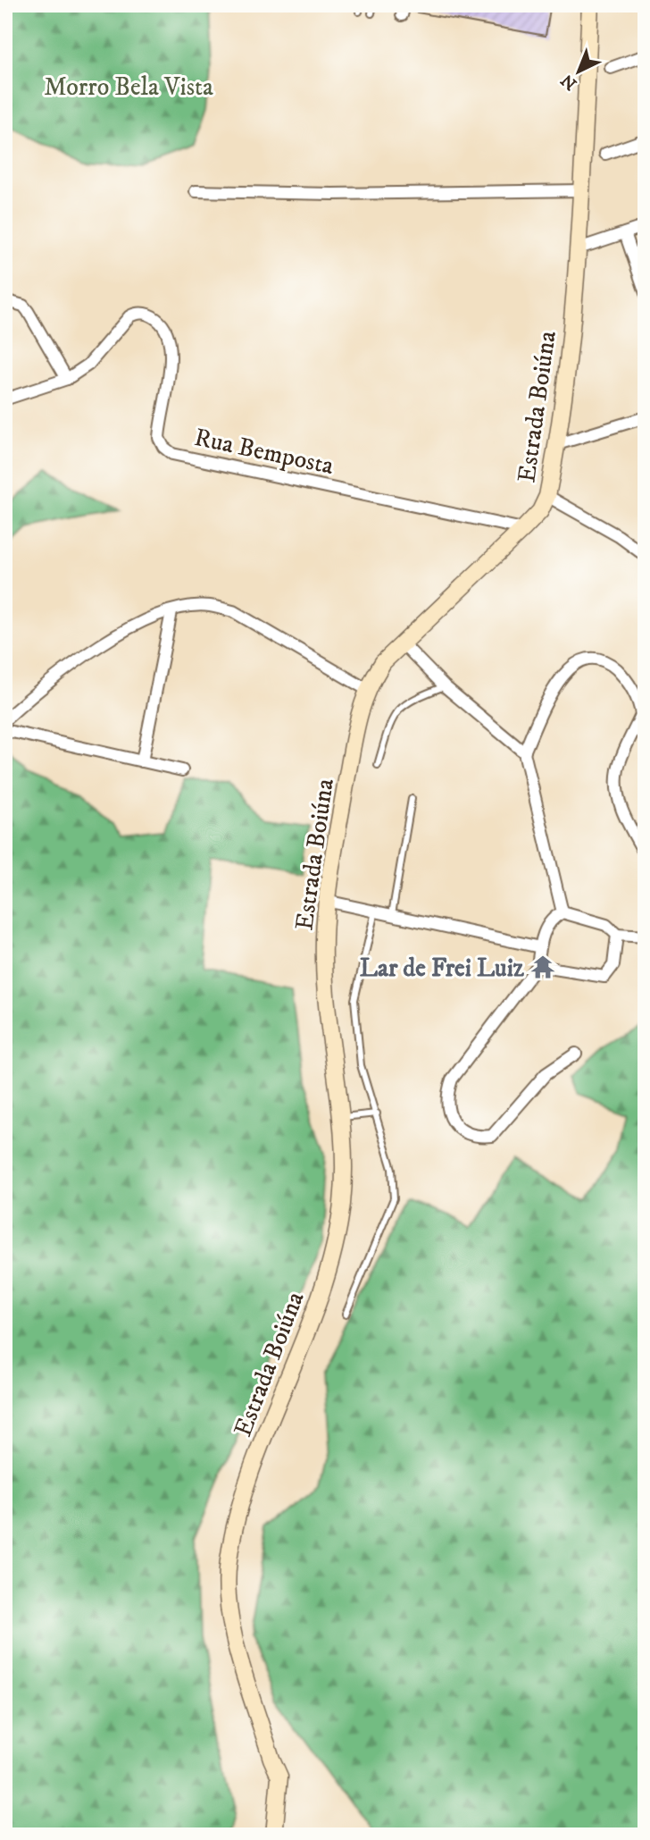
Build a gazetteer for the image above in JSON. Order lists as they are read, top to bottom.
{
  "streets": {
    "street": ["Estrada Boiúna", "Rua Bemposta"]
  },
  "crossings": [
    ["Estrada Boiúna", "Rua Bemposta"]
  ],
  "parks": ["Morro Bela Vista"],
  "places": {
    "temple": ["Lar de Frei Luiz"]
  },
  "north": "bottom left"
}
